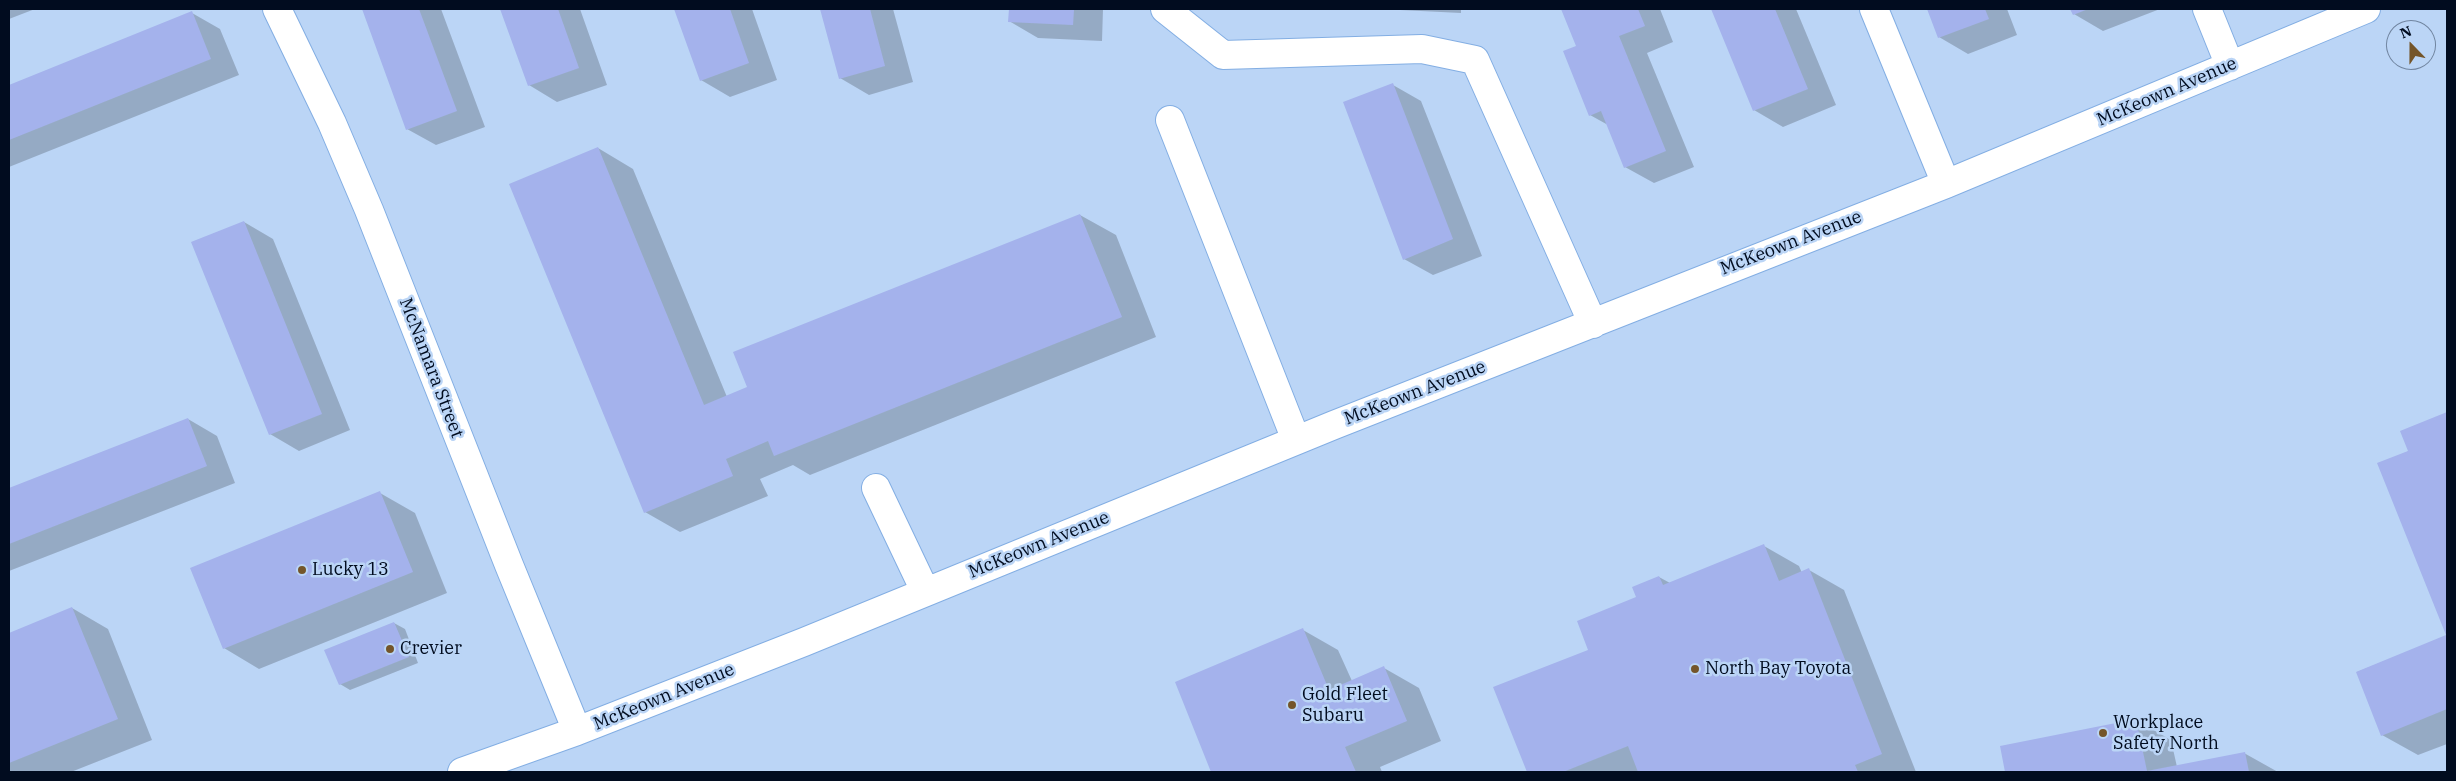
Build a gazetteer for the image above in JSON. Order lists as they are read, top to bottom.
{
  "streets": {
    "street": ["McKeown Avenue", "McNamara Street"]
  },
  "crossings": [
    ["McKeown Avenue", "McNamara Street"]
  ],
  "places": [
    "Lucky 13",
    "Crevier",
    "North Bay Toyota",
    "Gold Fleet Subaru",
    "Workplace Safety North"
  ],
  "north": "top"
}
